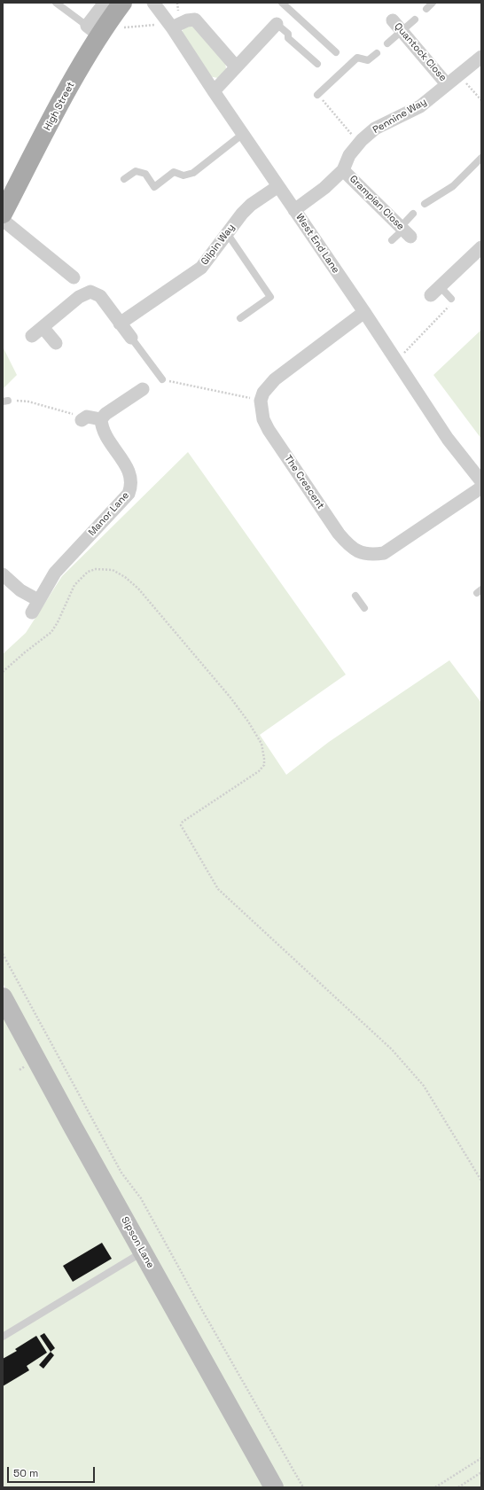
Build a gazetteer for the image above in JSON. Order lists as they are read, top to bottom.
{
  "streets": {
    "main road": ["High Street"],
    "street": [
      "Quantock Close",
      "Pennine Way",
      "Grampian Close",
      "West End Lane",
      "Gilpin Way",
      "The Crescent",
      "Manor Lane",
      "Sipson Lane"
    ]
  },
  "crossings": [
    ["Quantock Close", "Pennine Way"],
    ["Pennine Way", "Grampian Close"],
    ["Pennine Way", "West End Lane"],
    ["West End Lane", "Gilpin Way"]
  ],
  "scale_bar": "50 m"
}
